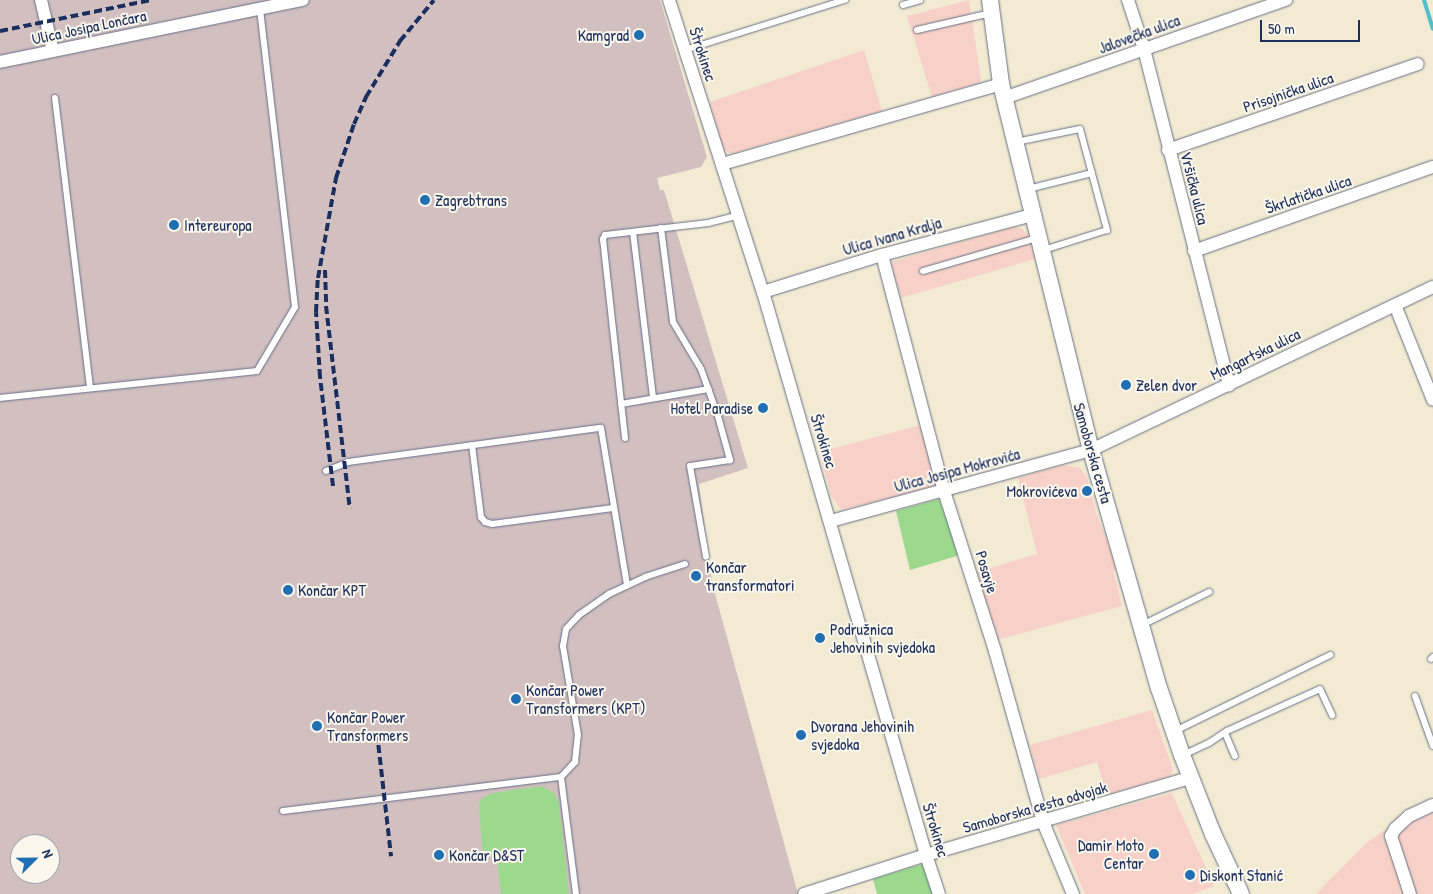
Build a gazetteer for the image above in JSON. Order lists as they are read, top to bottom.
{
  "streets": {
    "street": [
      "Ulica Josipa Lončara",
      "Jalovečka ulica",
      "Štrokinec",
      "Prisojnička ulica",
      "Vršička ulica",
      "Škrlatička ulica",
      "Ulica Ivana Kralja",
      "Mangartska ulica",
      "Samoborska cesta",
      "Ulica Josipa Mokrovića",
      "Posavje",
      "Samoborska cesta odvojak"
    ]
  },
  "crossings": [
    ["Jalovečka ulica", "Štrokinec"],
    ["Jalovečka ulica", "Vršička ulica"],
    ["Jalovečka ulica", "Samoborska cesta"],
    ["Štrokinec", "Ulica Ivana Kralja"],
    ["Štrokinec", "Ulica Josipa Mokrovića"],
    ["Štrokinec", "Samoborska cesta odvojak"],
    ["Prisojnička ulica", "Vršička ulica"],
    ["Vršička ulica", "Škrlatička ulica"],
    ["Vršička ulica", "Mangartska ulica"],
    ["Ulica Ivana Kralja", "Samoborska cesta"],
    ["Ulica Ivana Kralja", "Posavje"],
    ["Mangartska ulica", "Samoborska cesta"],
    ["Mangartska ulica", "Ulica Josipa Mokrovića"],
    ["Samoborska cesta", "Ulica Josipa Mokrovića"],
    ["Samoborska cesta", "Samoborska cesta odvojak"],
    ["Ulica Josipa Mokrovića", "Posavje"],
    ["Posavje", "Samoborska cesta odvojak"]
  ],
  "places": [
    "Kamgrad",
    "Zagrebtrans",
    "Intereuropa",
    "Zelen dvor",
    "Hotel Paradise",
    "Mokrovićeva",
    "Končar transformatori",
    "Končar KPT",
    "Podružnica Jehovinih svjedoka",
    "Končar Power Transformers (KPT)",
    "Končar Power Transformers",
    "Dvorana Jehovinih svjedoka",
    "Damir Moto Centar",
    "Končar D&ST",
    "Diskont Stanić"
  ],
  "scale_bar": "50 m",
  "north": "top right"
}
